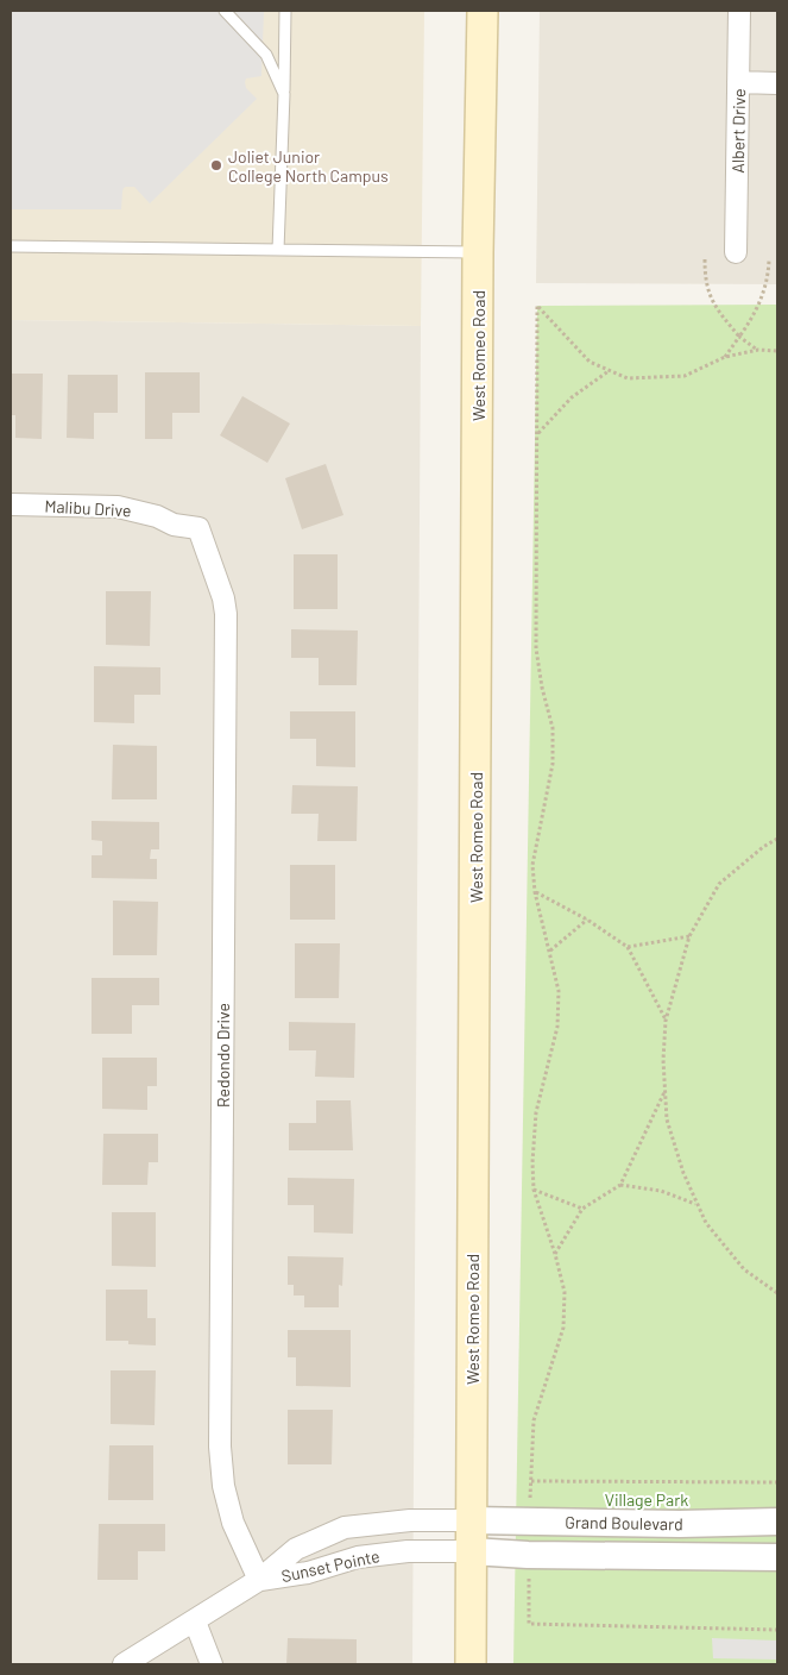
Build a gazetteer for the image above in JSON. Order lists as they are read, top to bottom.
{
  "streets": {
    "main road": ["West Romeo Road"],
    "street": [
      "Albert Drive",
      "Malibu Drive",
      "Redondo Drive",
      "Grand Boulevard",
      "Sunset Pointe"
    ]
  },
  "crossings": [
    ["West Romeo Road", "Grand Boulevard"],
    ["West Romeo Road", "Sunset Pointe"],
    ["Malibu Drive", "Redondo Drive"],
    ["Redondo Drive", "Sunset Pointe"],
    ["Grand Boulevard", "Sunset Pointe"]
  ],
  "parks": ["Village Park"],
  "places": ["Joliet Junior College North Campus"]
}
